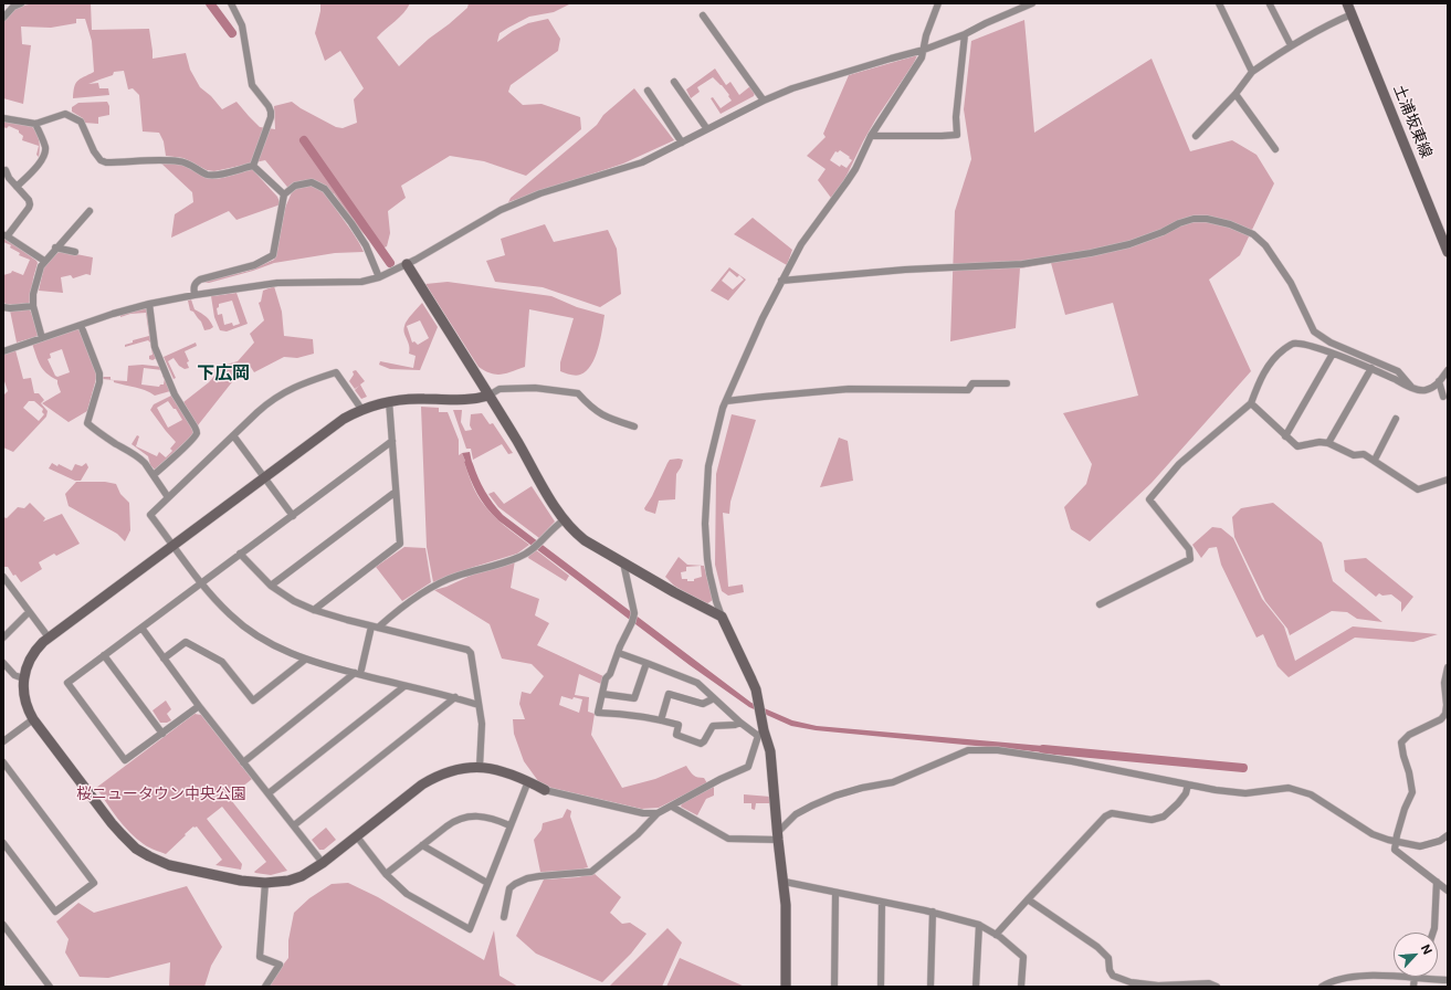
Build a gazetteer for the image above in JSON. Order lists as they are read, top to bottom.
{
  "streets": {
    "street": ["土浦坂東線"]
  },
  "districts": ["下広岡"],
  "parks": ["桜ニュータウン中央公園"],
  "north": "top right"
}
